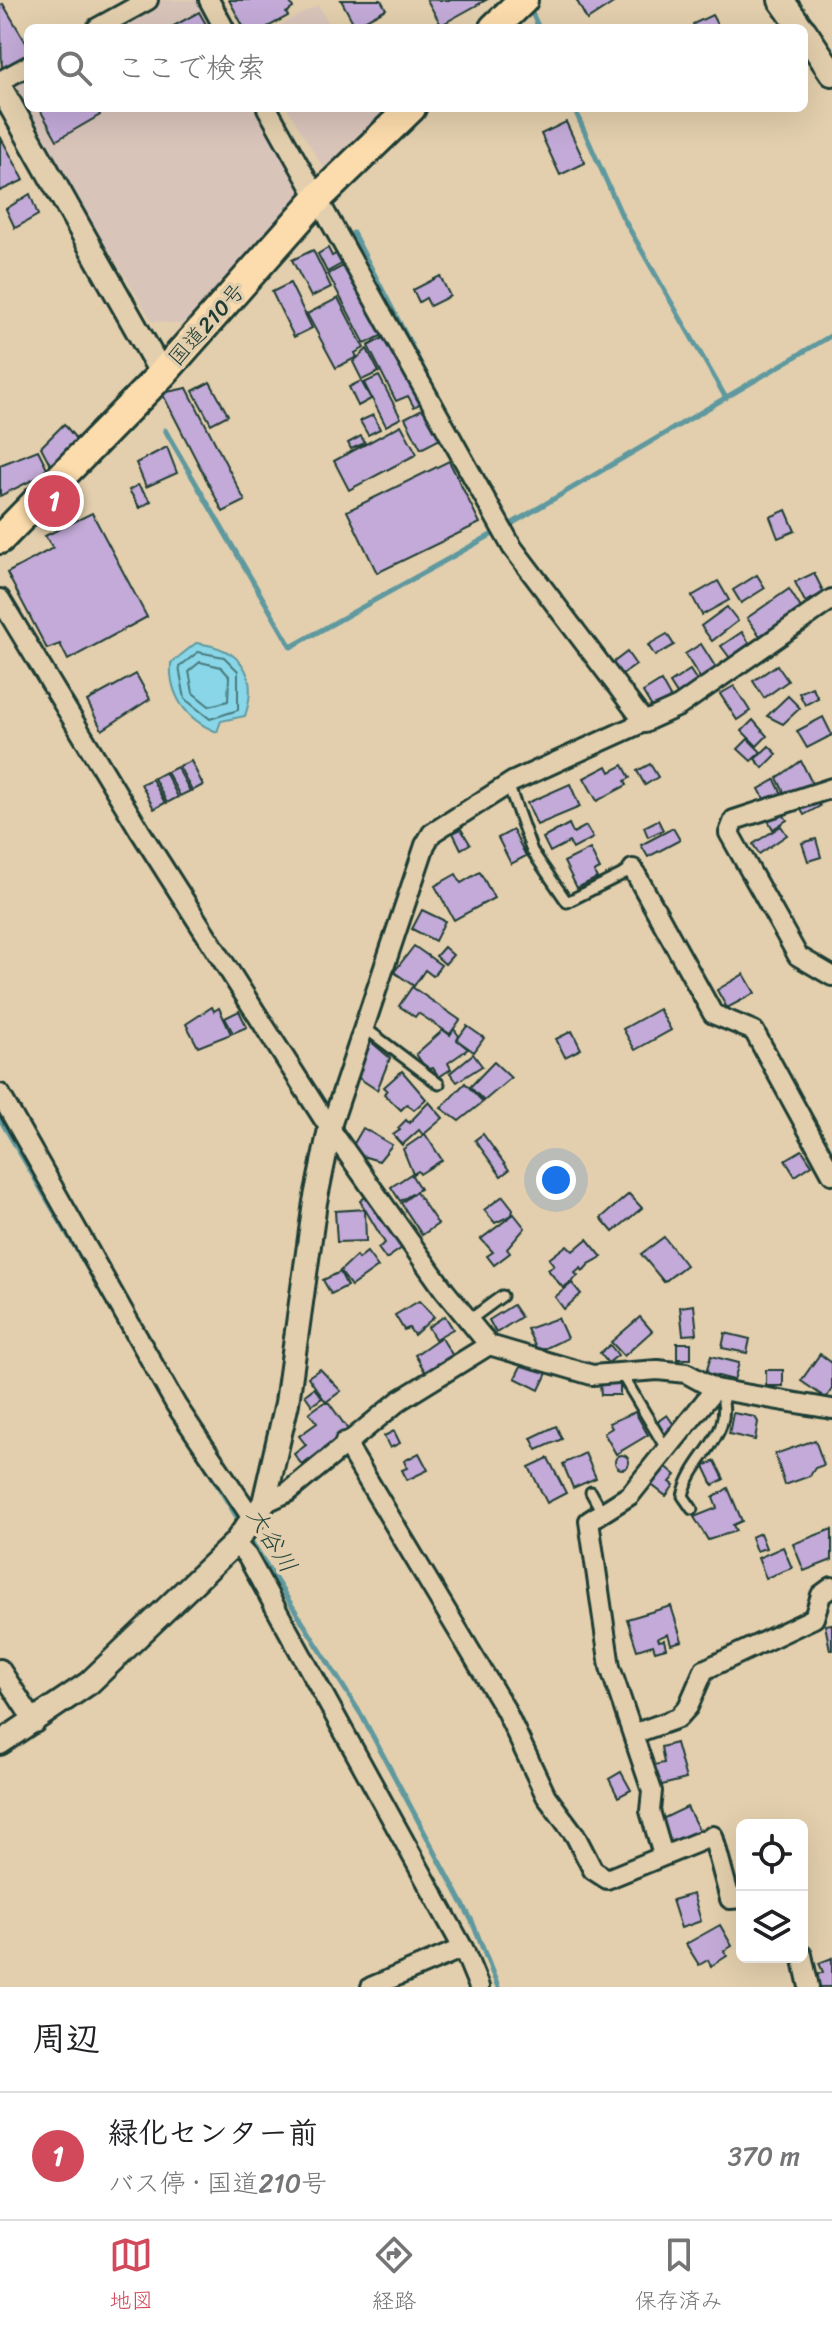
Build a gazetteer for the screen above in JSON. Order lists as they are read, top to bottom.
{
  "streets": {
    "highway": ["国道210号"]
  },
  "water": ["大谷川"],
  "page": {
    "search": "ここで検索",
    "pins": "1",
    "heading": "周辺",
    "list": [
      {
        "mark": "1",
        "name": "緑化センター前",
        "note": "バス停 · 国道210号",
        "value": "370 m"
      }
    ],
    "nav": ["地図", "経路", "保存済み"]
  }
}
